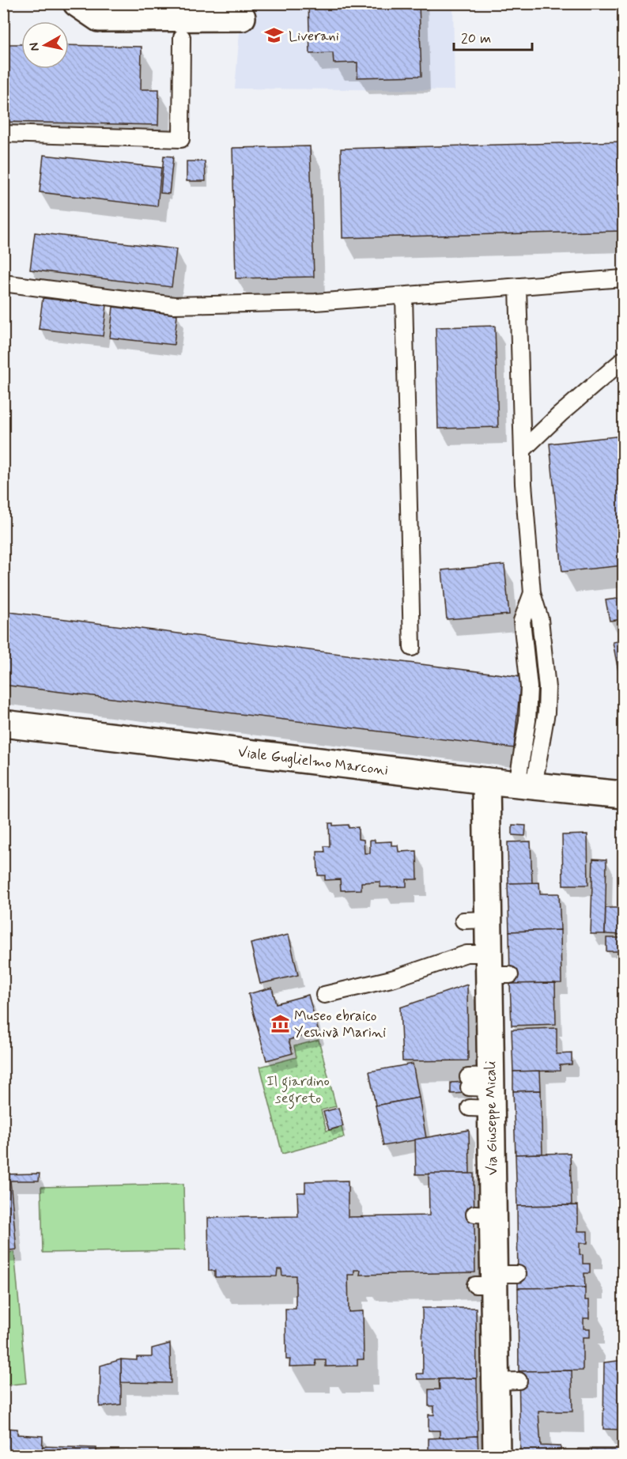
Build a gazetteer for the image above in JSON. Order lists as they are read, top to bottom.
{
  "streets": {
    "street": ["Viale Guglielmo Marconi", "Via Giuseppe Micali"]
  },
  "crossings": [
    ["Viale Guglielmo Marconi", "Via Giuseppe Micali"]
  ],
  "parks": ["Il giardino segreto"],
  "places": {
    "school or university": ["Liverani"],
    "museum": ["Museo ebraico Yeshivà Marini"]
  },
  "scale_bar": "20 m",
  "north": "left"
}
